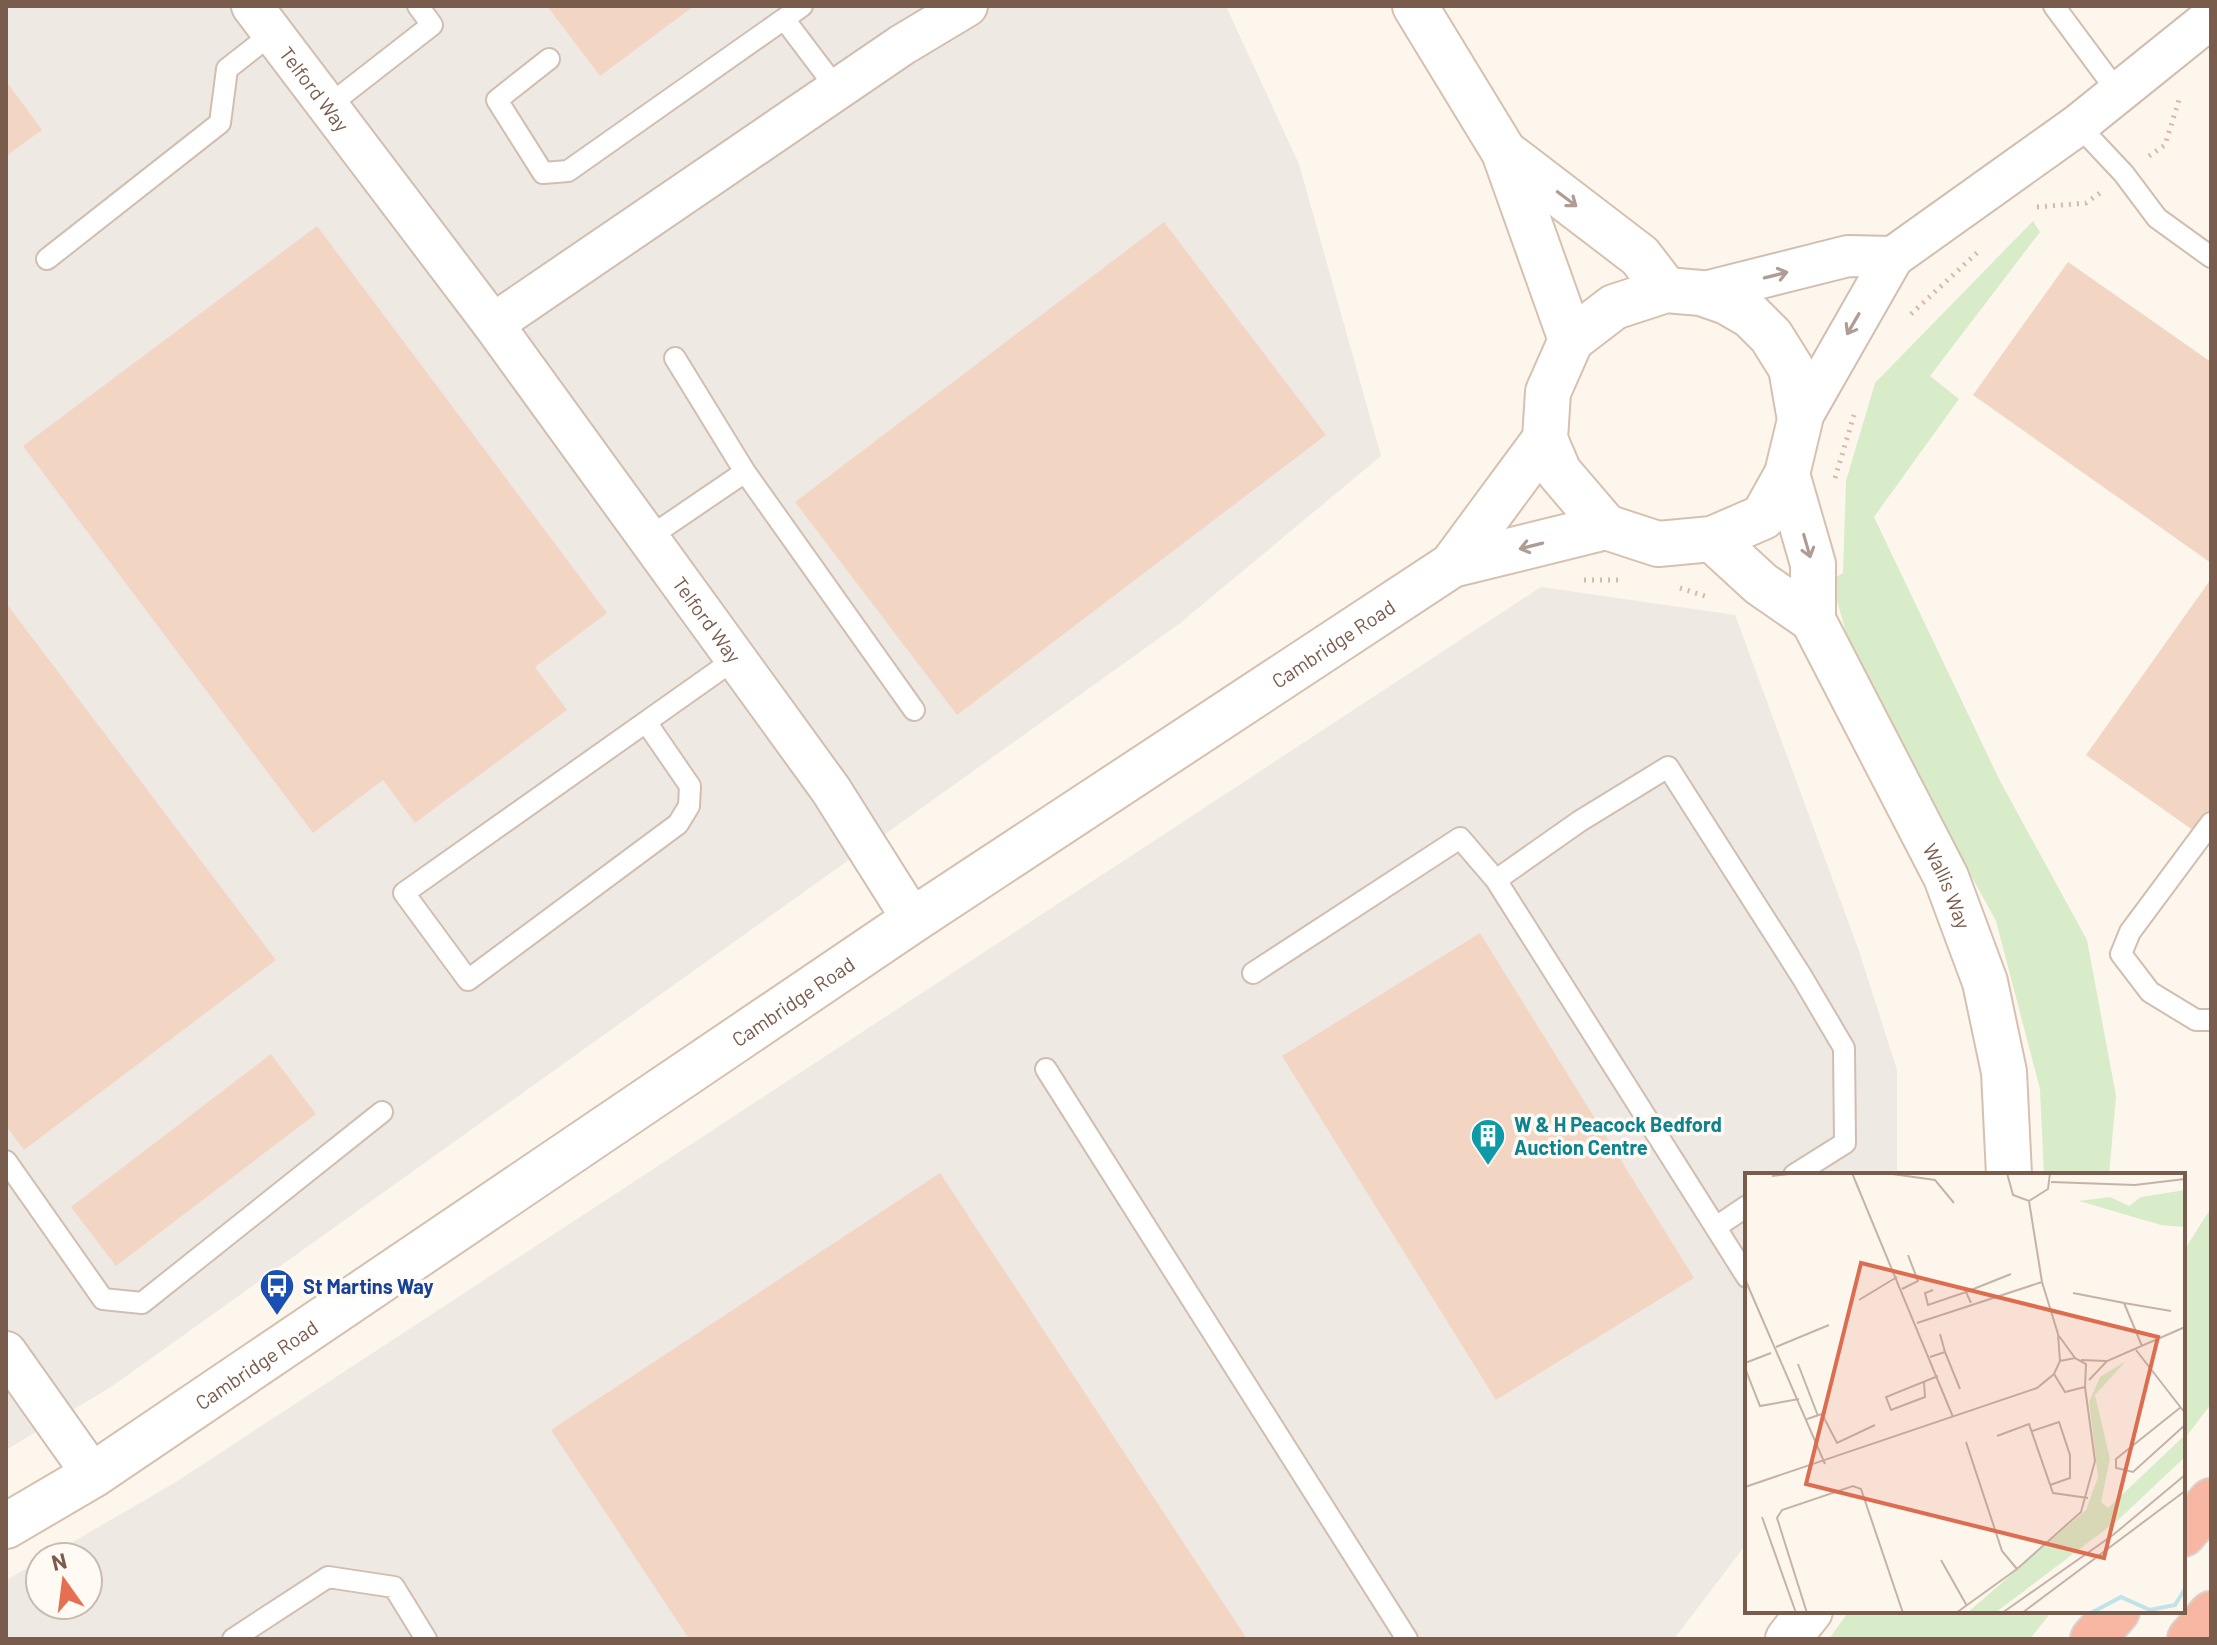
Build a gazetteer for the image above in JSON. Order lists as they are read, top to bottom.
{
  "streets": {
    "street": ["Telford Way", "Cambridge Road", "Wallis Way"]
  },
  "crossings": [
    ["Telford Way", "Cambridge Road"],
    ["Cambridge Road", "Wallis Way"]
  ],
  "places": {
    "building": ["W & H Peacock Bedford Auction Centre"],
    "bus stop": ["St Martins Way"]
  },
  "north": "top"
}
